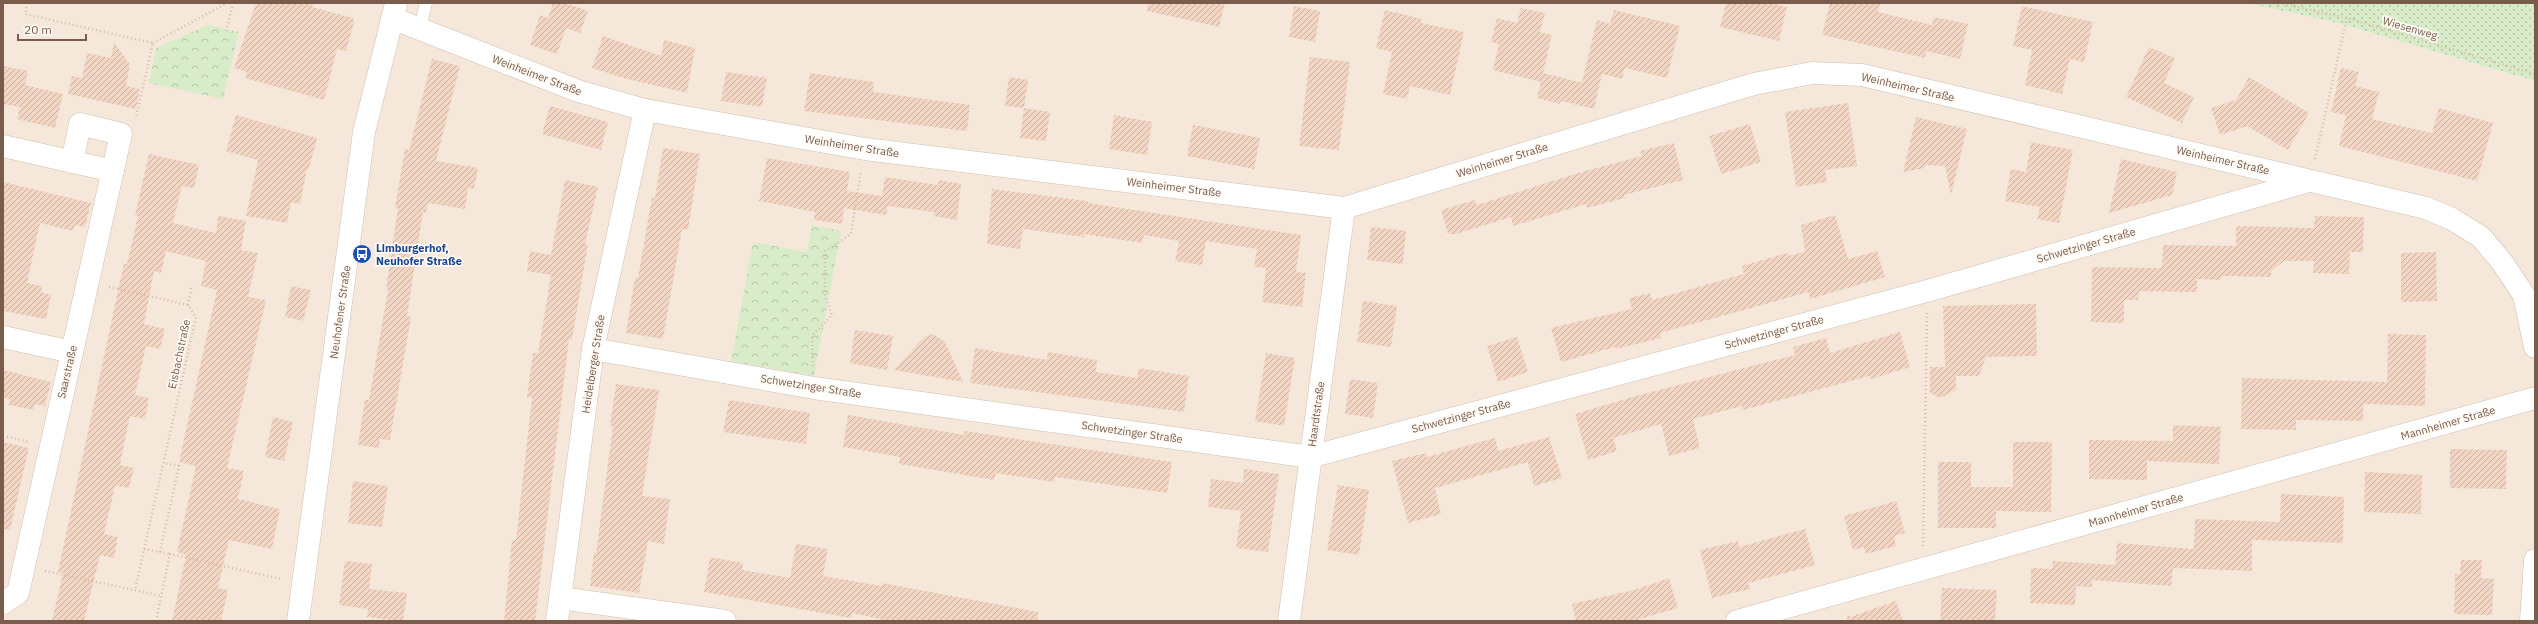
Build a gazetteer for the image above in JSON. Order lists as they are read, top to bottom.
{
  "streets": {
    "street": [
      "Weinheimer Straße",
      "Schwetzinger Straße",
      "Neuhofener Straße",
      "Heidelberger Straße",
      "Saarstraße",
      "Haardtstraße",
      "Mannheimer Straße"
    ],
    "path": ["Wiesenweg", "Eisbachstraße"]
  },
  "crossings": [
    ["Weinheimer Straße", "Schwetzinger Straße"],
    ["Weinheimer Straße", "Neuhofener Straße"],
    ["Weinheimer Straße", "Heidelberger Straße"],
    ["Weinheimer Straße", "Haardtstraße"],
    ["Schwetzinger Straße", "Heidelberger Straße"],
    ["Schwetzinger Straße", "Haardtstraße"],
    ["Eisbachstraße", "Saarstraße"]
  ],
  "places": {
    "bus stop": ["Limburgerhof, Neuhofer Straße"]
  },
  "scale_bar": "20 m"
}
